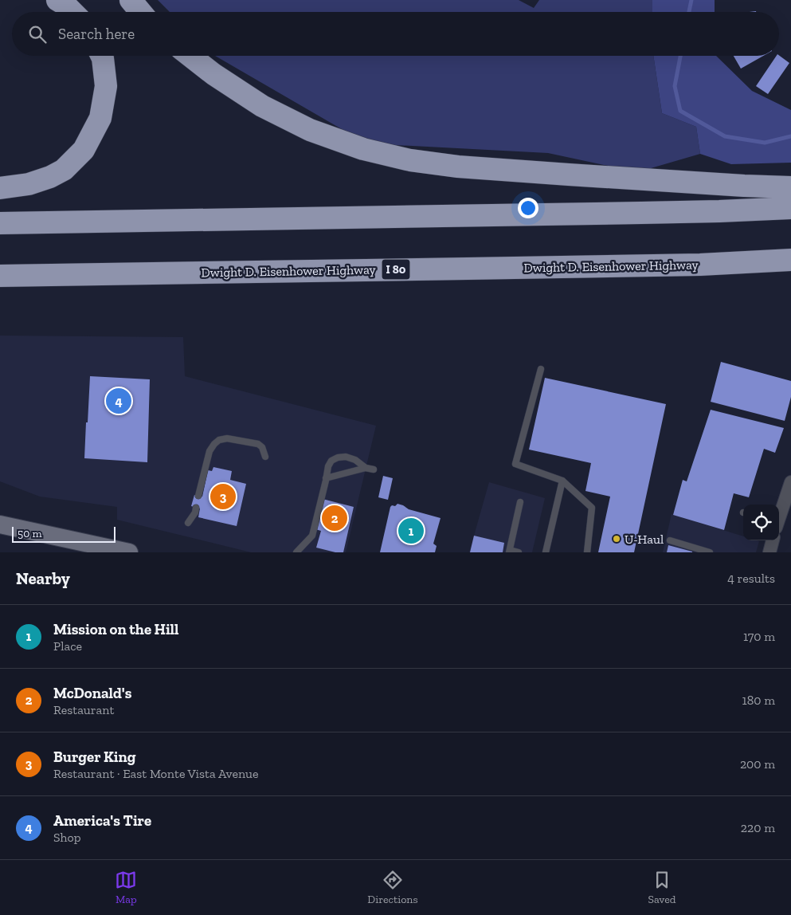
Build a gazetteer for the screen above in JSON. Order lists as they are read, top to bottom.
{
  "streets": {
    "highway": ["Dwight D. Eisenhower Highway", "I 80"]
  },
  "places": ["U-Haul"],
  "scale_bar": "50 m",
  "page": {
    "search": "Search here",
    "pins": [
      "4",
      "3",
      "2",
      "1"
    ],
    "scale": "50 m",
    "heading": ["Nearby", "4 results"],
    "list": [
      {
        "mark": "1",
        "name": "Mission on the Hill",
        "note": "Place",
        "value": "170 m"
      },
      {
        "mark": "2",
        "name": "McDonald's",
        "note": "Restaurant",
        "value": "180 m"
      },
      {
        "mark": "3",
        "name": "Burger King",
        "note": "Restaurant · East Monte Vista Avenue",
        "value": "200 m"
      },
      {
        "mark": "4",
        "name": "America's Tire",
        "note": "Shop",
        "value": "220 m"
      }
    ],
    "nav": ["Map", "Directions", "Saved"]
  }
}
